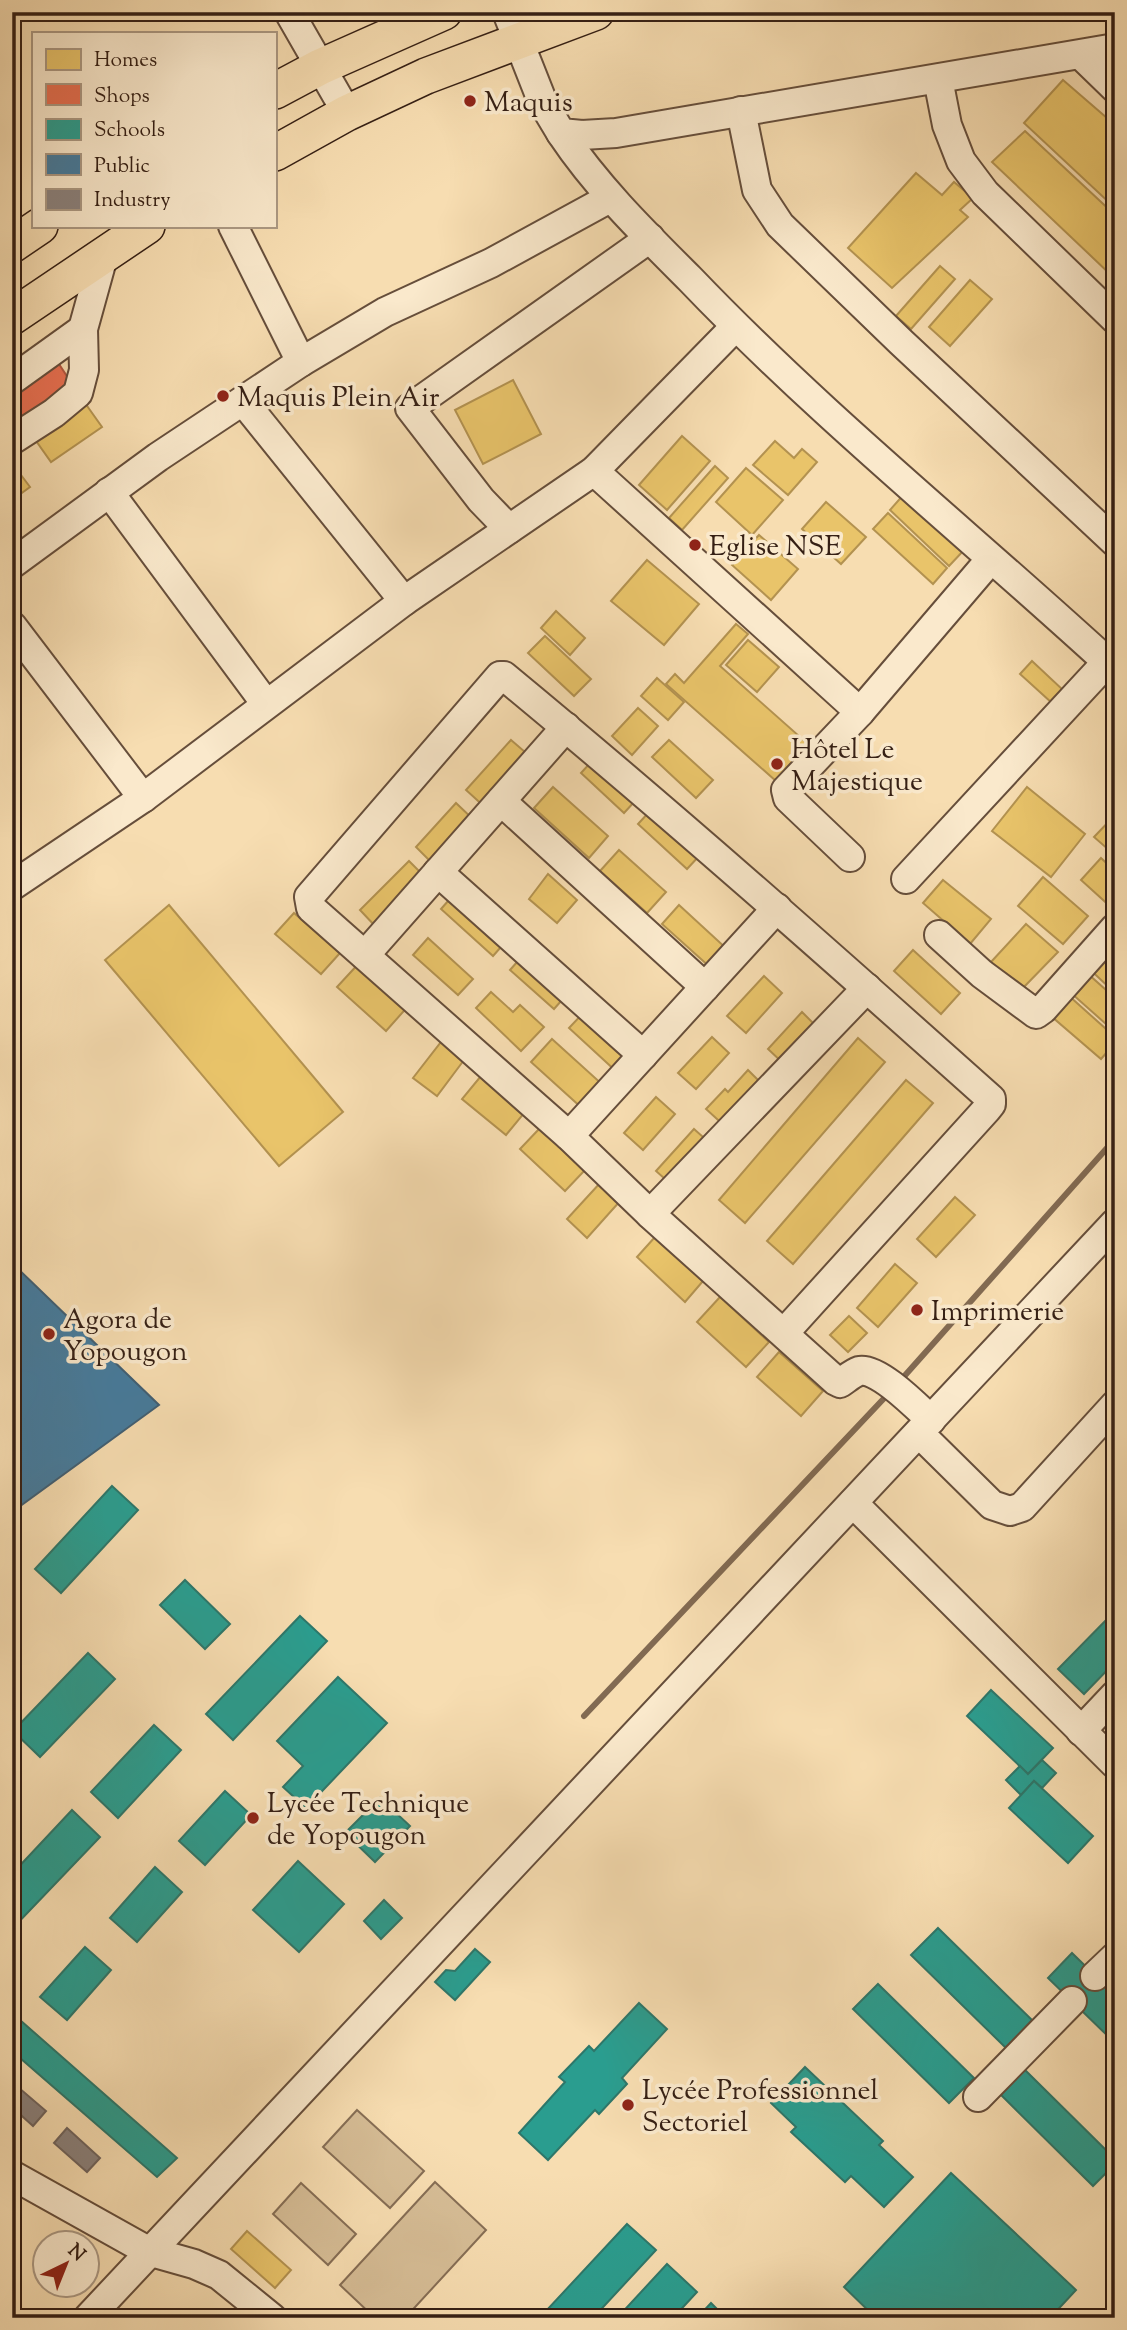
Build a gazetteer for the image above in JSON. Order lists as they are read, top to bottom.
{
  "places": [
    "Maquis",
    "Maquis Plein Air",
    "Eglise NSE",
    "Hôtel Le Majestique",
    "Imprimerie",
    "Agora de Yopougon",
    "Lycée Technique de Yopougon",
    "Lycée Professionnel Sectoriel"
  ],
  "legend": [
    "Homes",
    "Shops",
    "Schools",
    "Public",
    "Industry"
  ],
  "north": "top right"
}
